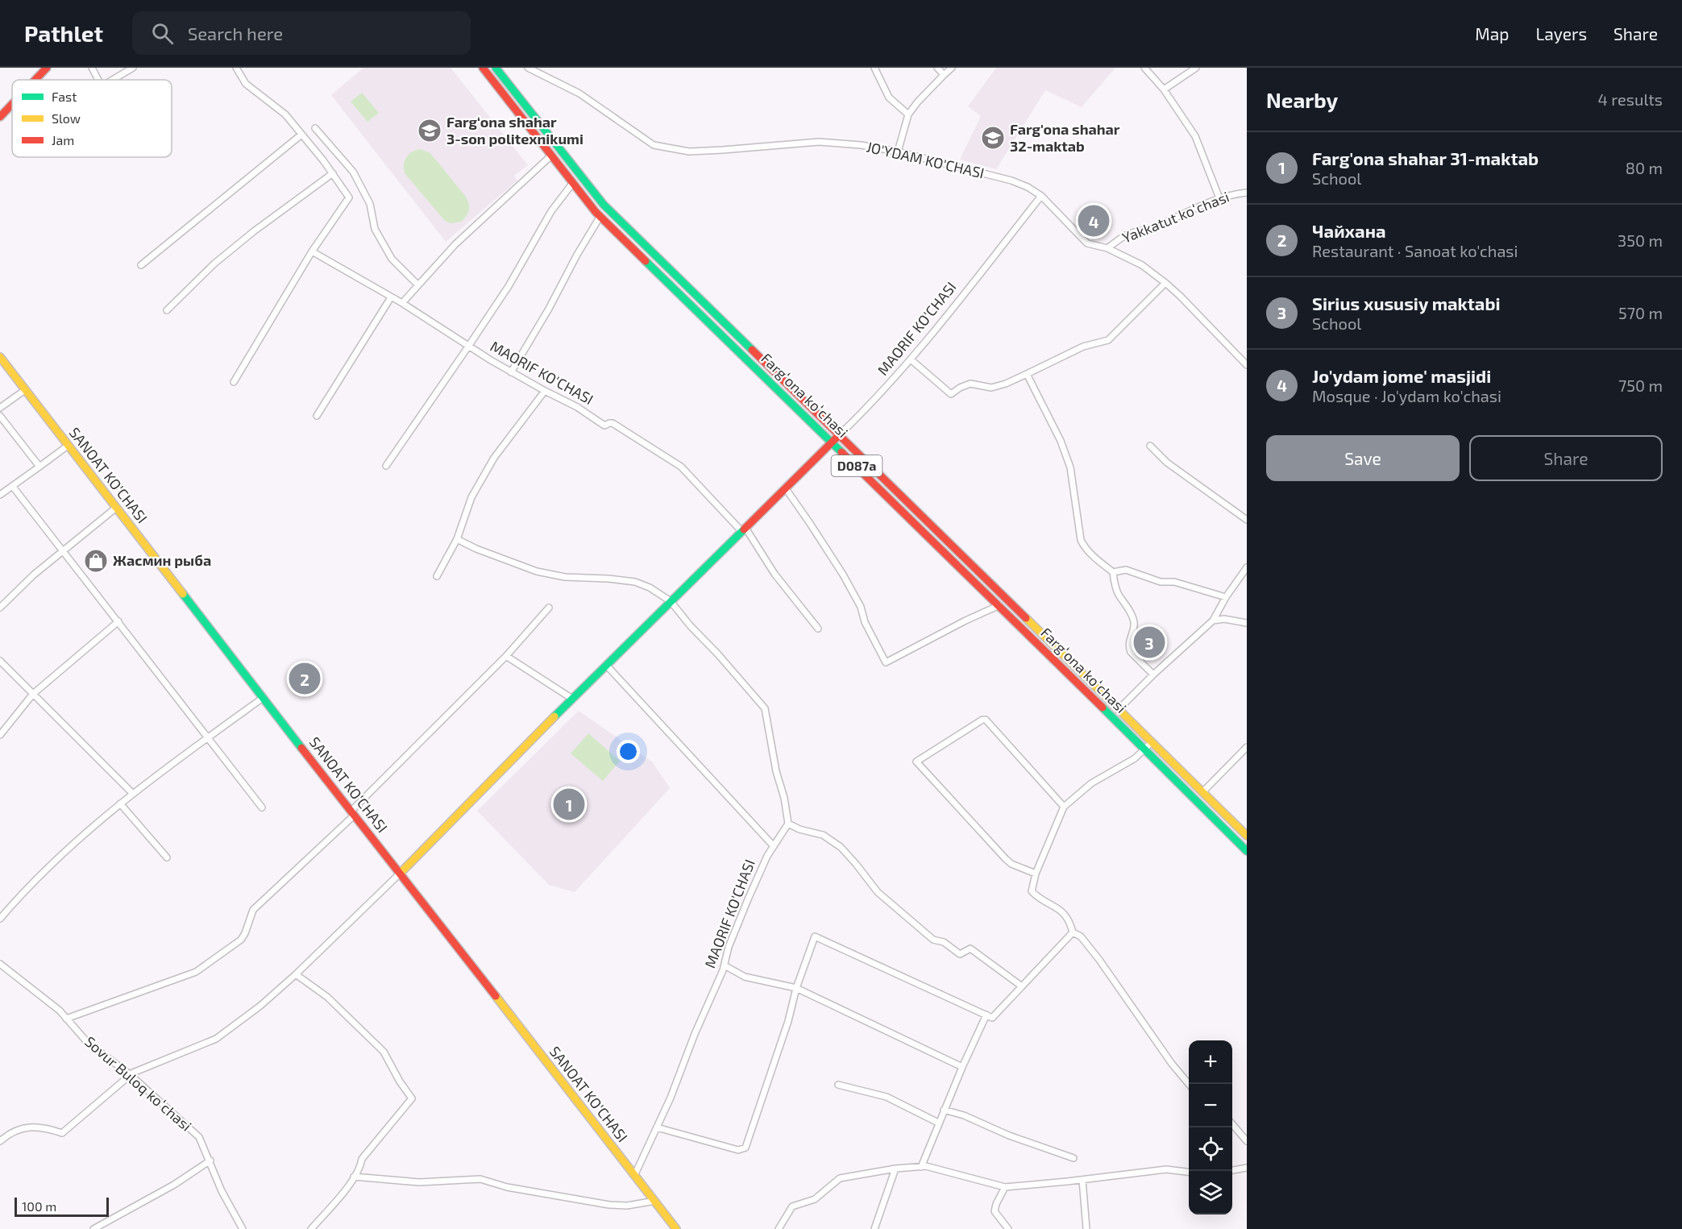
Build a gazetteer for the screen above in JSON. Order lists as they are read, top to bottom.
{
  "streets": {
    "main road": [
      "MAORIF KO'CHASI",
      "Fargʻona koʻchasi",
      "D087a",
      "SANOAT KO'CHASI"
    ],
    "street": ["JO'YDAM KO'CHASI", "Yakkatut koʻchasi", "Sovur Buloq koʻchasi"]
  },
  "crossings": [
    ["JO'YDAM KO'CHASI", "Yakkatut koʻchasi"],
    ["JO'YDAM KO'CHASI", "MAORIF KO'CHASI"],
    ["MAORIF KO'CHASI", "Fargʻona koʻchasi"],
    ["MAORIF KO'CHASI", "SANOAT KO'CHASI"]
  ],
  "places": {
    "school or university": ["Farg‘ona shahar 3-son politexnikumi", "Farg'ona shahar 32-maktab"],
    "shop": ["Жасмин рыба"]
  },
  "legend": ["Fast", "Slow", "Jam"],
  "scale_bar": "100 m",
  "page": {
    "header": "Pathlet",
    "search": "Search here",
    "nav": ["Map", "Layers", "Share"],
    "heading": ["Nearby", "4 results"],
    "list": [
      {
        "mark": "1",
        "name": "Farg'ona shahar 31-maktab",
        "note": "School",
        "value": "80 m"
      },
      {
        "mark": "2",
        "name": "Чайхана",
        "note": "Restaurant · Sanoat ko'chasi",
        "value": "350 m"
      },
      {
        "mark": "3",
        "name": "Sirius xususiy maktabi",
        "note": "School",
        "value": "570 m"
      },
      {
        "mark": "4",
        "name": "Jo'ydam jome' masjidi",
        "note": "Mosque · Jo'ydam ko'chasi",
        "value": "750 m"
      }
    ],
    "pins": [
      "4",
      "3",
      "2",
      "1"
    ],
    "buttons": ["Save", "Share"],
    "map_buttons": ["+", "−"],
    "scale": "100 m"
  }
}
